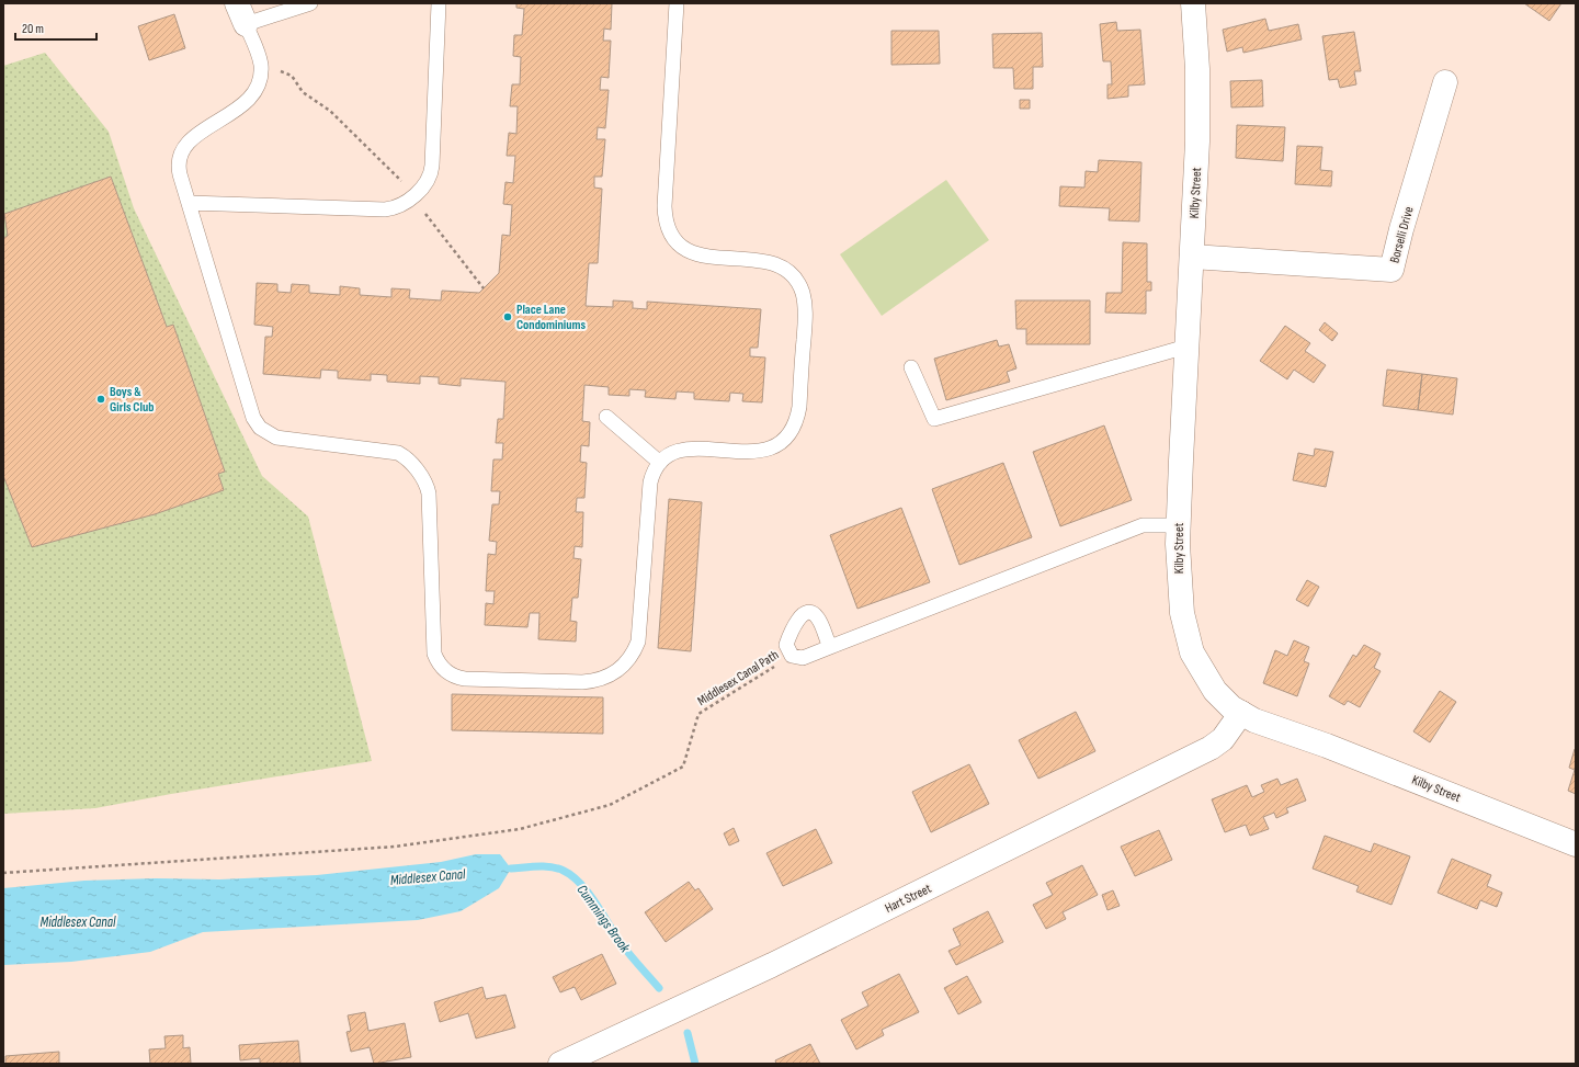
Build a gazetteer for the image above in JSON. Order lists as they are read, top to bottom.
{
  "streets": {
    "street": ["Kilby Street", "Borselli Drive", "Hart Street"],
    "path": ["Middlesex Canal Path"]
  },
  "crossings": [
    ["Kilby Street", "Borselli Drive"],
    ["Kilby Street", "Hart Street"]
  ],
  "water": ["Middlesex Canal", "Cummings Brook"],
  "places": ["Place Lane Condominiums", "Boys & Girls Club"],
  "scale_bar": "20 m"
}
